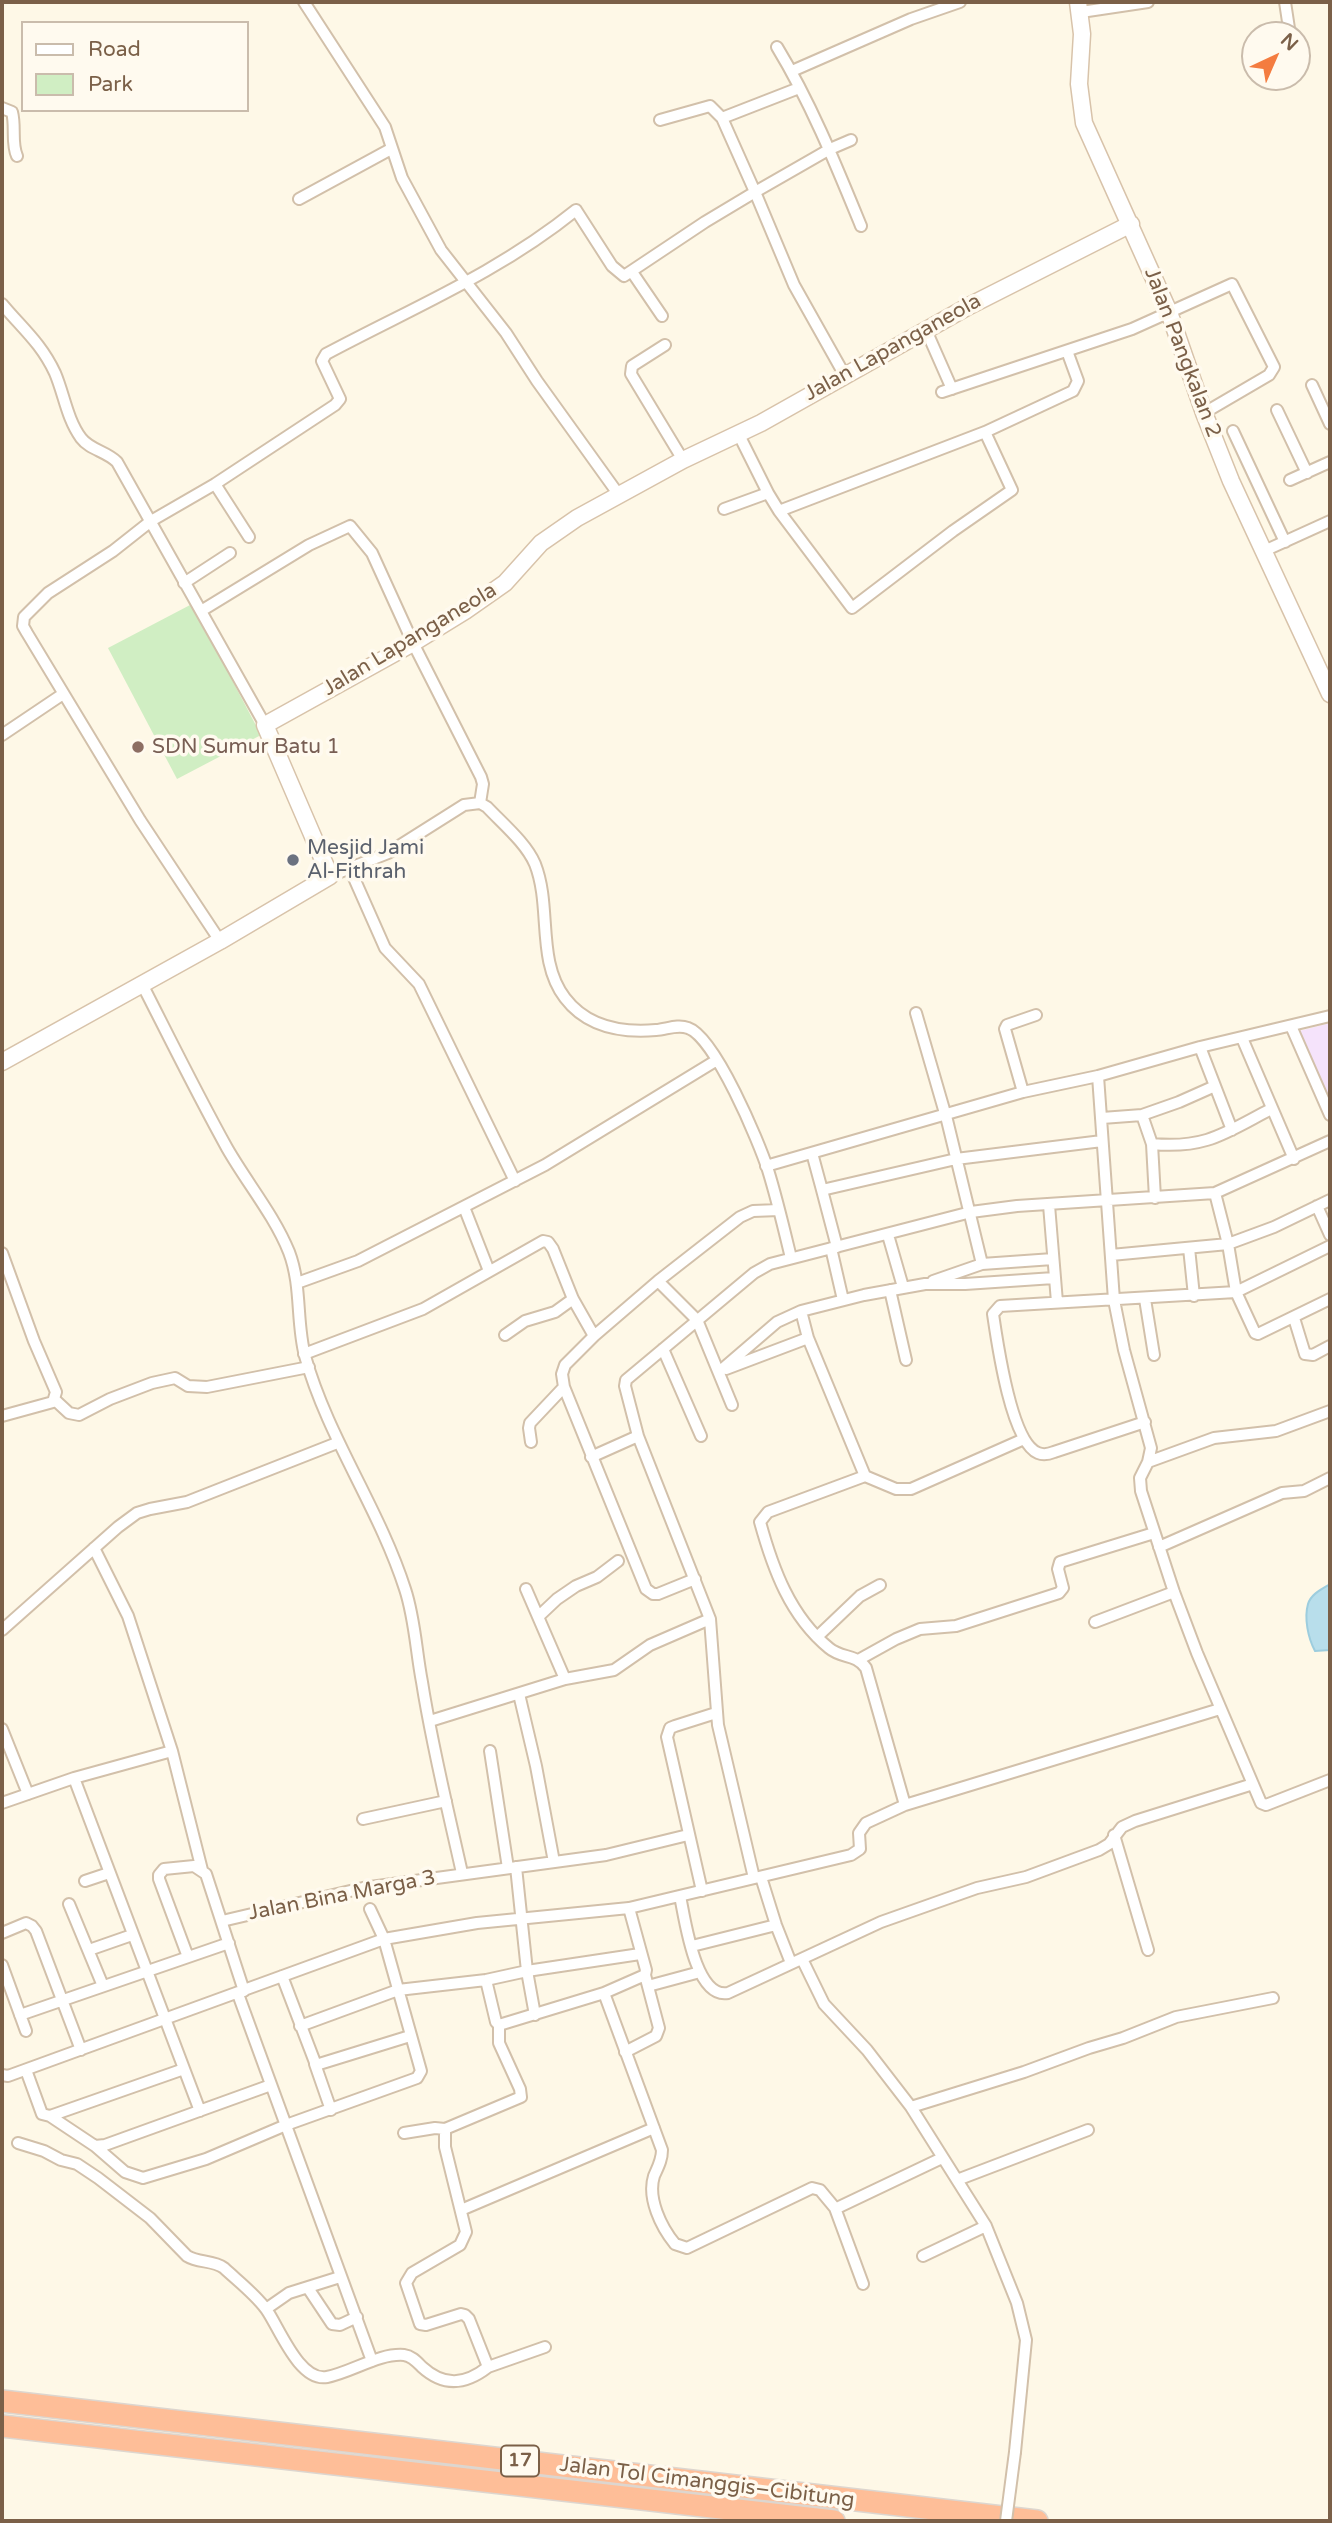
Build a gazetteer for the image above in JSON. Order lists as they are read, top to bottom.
{
  "streets": {
    "highway": ["17", "Jalan Tol Cimanggis–Cibitung"],
    "street": ["Jalan Lapanganeola", "Jalan Pangkalan 2", "Jalan Bina Marga 3"]
  },
  "crossings": [
    ["Jalan Lapanganeola", "Jalan Pangkalan 2"]
  ],
  "places": ["SDN Sumur Batu 1", "Mesjid Jami Al-Fithrah"],
  "legend": ["Road", "Park"],
  "north": "top right"
}
